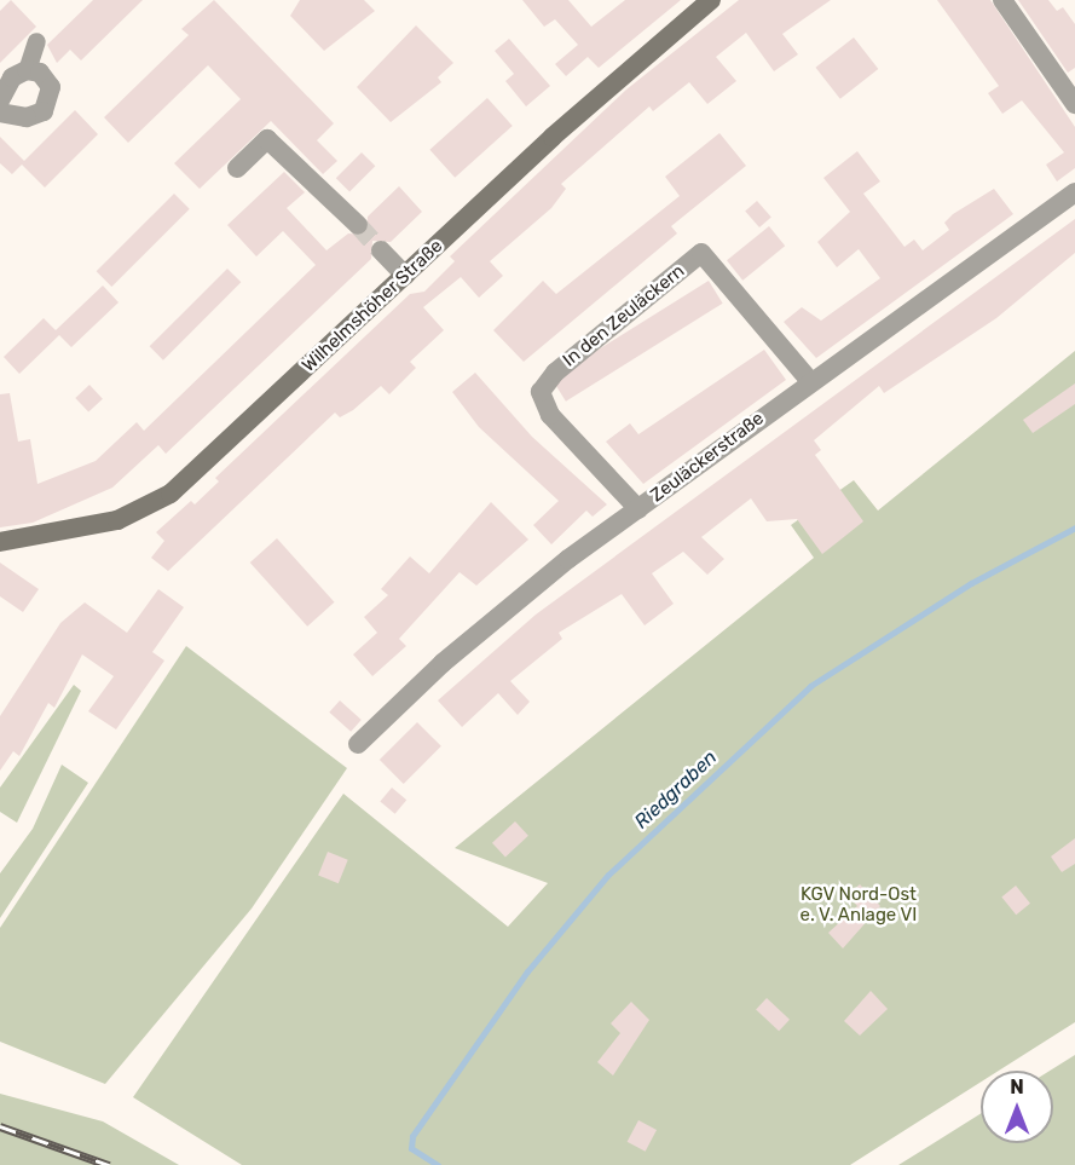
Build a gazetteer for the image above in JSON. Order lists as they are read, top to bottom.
{
  "streets": {
    "main road": ["Wilhelmshöher Straße"],
    "street": ["In den Zeuläckern", "Zeuläckerstraße"]
  },
  "crossings": [
    ["In den Zeuläckern", "Zeuläckerstraße"]
  ],
  "water": ["Riedgraben"],
  "parks": ["KGV Nord-Ost e. V. Anlage VI"],
  "north": "top"
}
